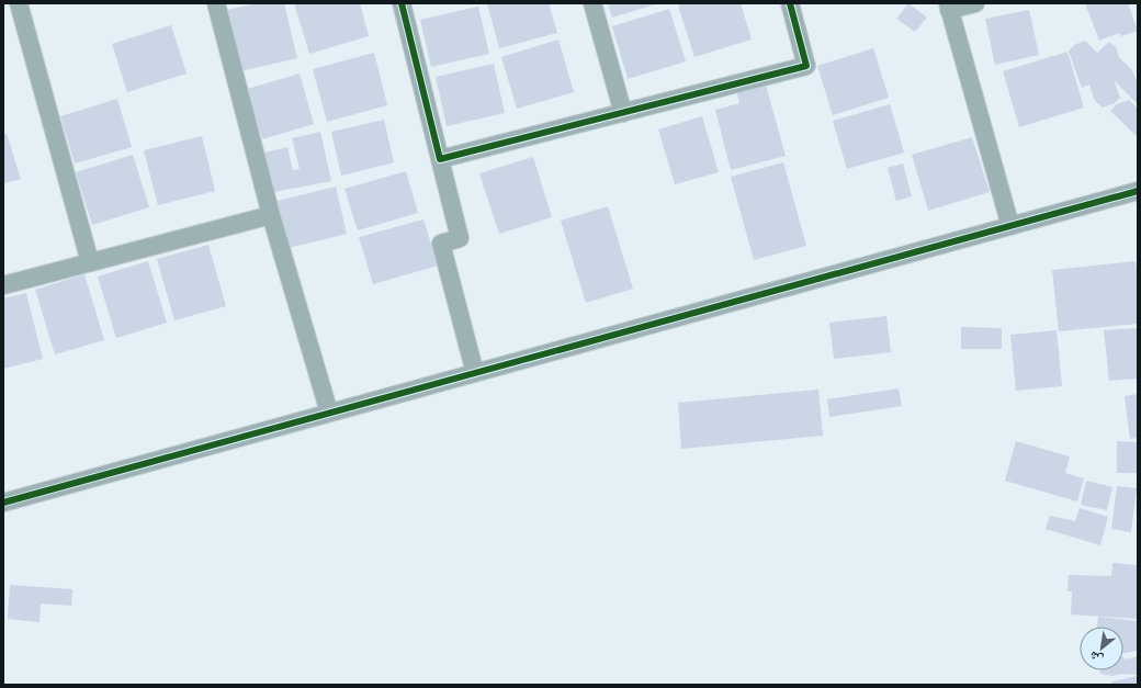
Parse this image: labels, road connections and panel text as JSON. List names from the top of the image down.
{
  "north": "bottom left"
}
